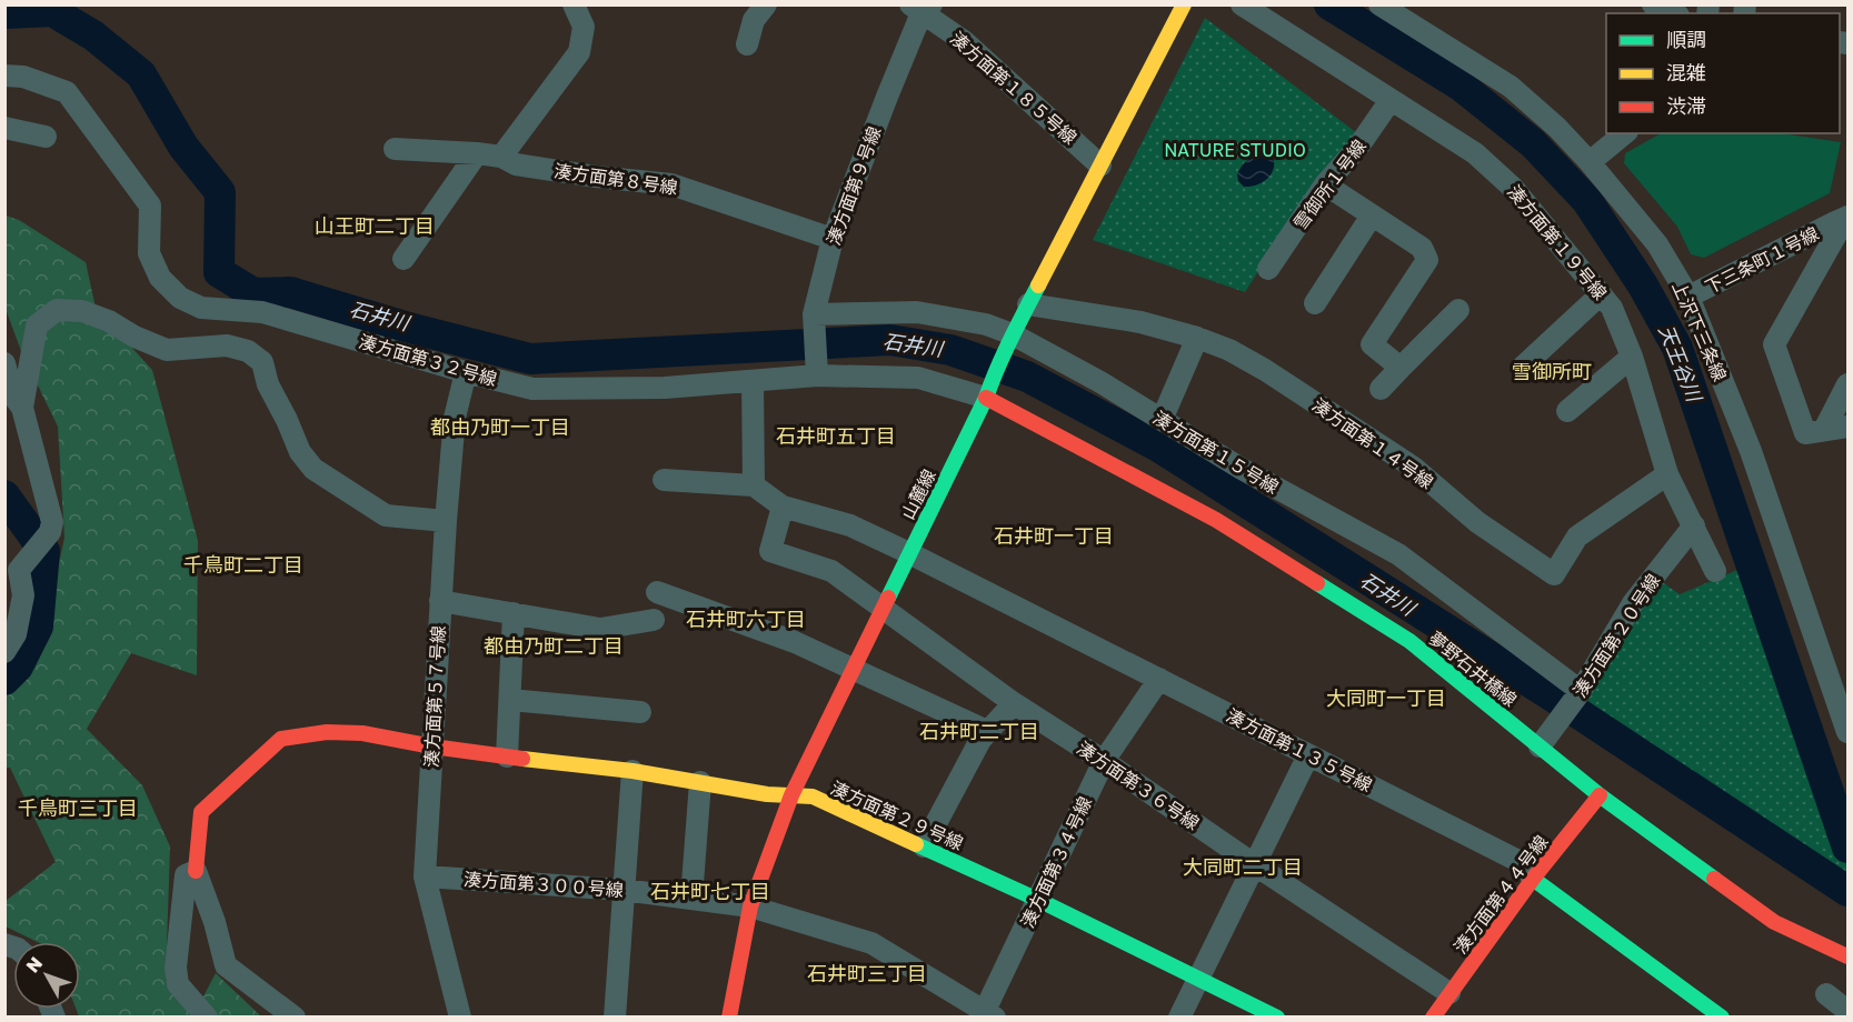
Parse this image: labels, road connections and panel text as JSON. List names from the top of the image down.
{
  "streets": {
    "street": [
      "湊方面第１８５号線",
      "湊方面第８号線",
      "雪御所１号線",
      "湊方面第９号線",
      "湊方面第１９号線",
      "下三条町１号線",
      "上沢下三条線",
      "湊方面第３２号線",
      "湊方面第１４号線",
      "湊方面第１５号線",
      "山麓線",
      "湊方面第２０号線",
      "夢野石井橋線",
      "湊方面第５７号線",
      "湊方面第１３５号線",
      "湊方面第３６号線",
      "湊方面第２９号線",
      "湊方面第３４号線",
      "湊方面第３００号線",
      "湊方面第４４号線"
    ]
  },
  "crossings": [
    ["湊方面第１８５号線", "湊方面第９号線"],
    ["湊方面第１８５号線", "山麓線"],
    ["湊方面第８号線", "湊方面第９号線"],
    ["雪御所１号線", "湊方面第１９号線"],
    ["湊方面第９号線", "湊方面第３２号線"],
    ["湊方面第９号線", "湊方面第１５号線"],
    ["湊方面第１９号線", "湊方面第１４号線"],
    ["湊方面第１９号線", "湊方面第２０号線"],
    ["下三条町１号線", "上沢下三条線"],
    ["湊方面第３２号線", "山麓線"],
    ["湊方面第３２号線", "夢野石井橋線"],
    ["湊方面第３２号線", "湊方面第５７号線"],
    ["湊方面第１４号線", "山麓線"],
    ["湊方面第１５号線", "山麓線"],
    ["湊方面第１５号線", "湊方面第２０号線"],
    ["山麓線", "夢野石井橋線"],
    ["山麓線", "湊方面第１３５号線"],
    ["山麓線", "湊方面第３６号線"],
    ["山麓線", "湊方面第２９号線"],
    ["山麓線", "湊方面第３００号線"],
    ["湊方面第２０号線", "夢野石井橋線"],
    ["夢野石井橋線", "湊方面第４４号線"],
    ["湊方面第５７号線", "湊方面第２９号線"],
    ["湊方面第５７号線", "湊方面第３００号線"],
    ["湊方面第１３５号線", "湊方面第３６号線"],
    ["湊方面第１３５号線", "湊方面第３４号線"],
    ["湊方面第１３５号線", "湊方面第４４号線"],
    ["湊方面第３６号線", "湊方面第３４号線"],
    ["湊方面第３６号線", "湊方面第４４号線"],
    ["湊方面第２９号線", "湊方面第３４号線"],
    ["湊方面第３４号線", "湊方面第３００号線"]
  ],
  "districts": [
    "山王町二丁目",
    "雪御所町",
    "都由乃町一丁目",
    "石井町五丁目",
    "石井町一丁目",
    "千鳥町二丁目",
    "石井町六丁目",
    "都由乃町二丁目",
    "大同町一丁目",
    "石井町二丁目",
    "千鳥町三丁目",
    "大同町二丁目",
    "石井町七丁目",
    "石井町三丁目"
  ],
  "water": ["石井川", "天王谷川"],
  "parks": ["NATURE STUDIO"],
  "legend": ["順調", "混雑", "渋滞"],
  "north": "top left"
}
